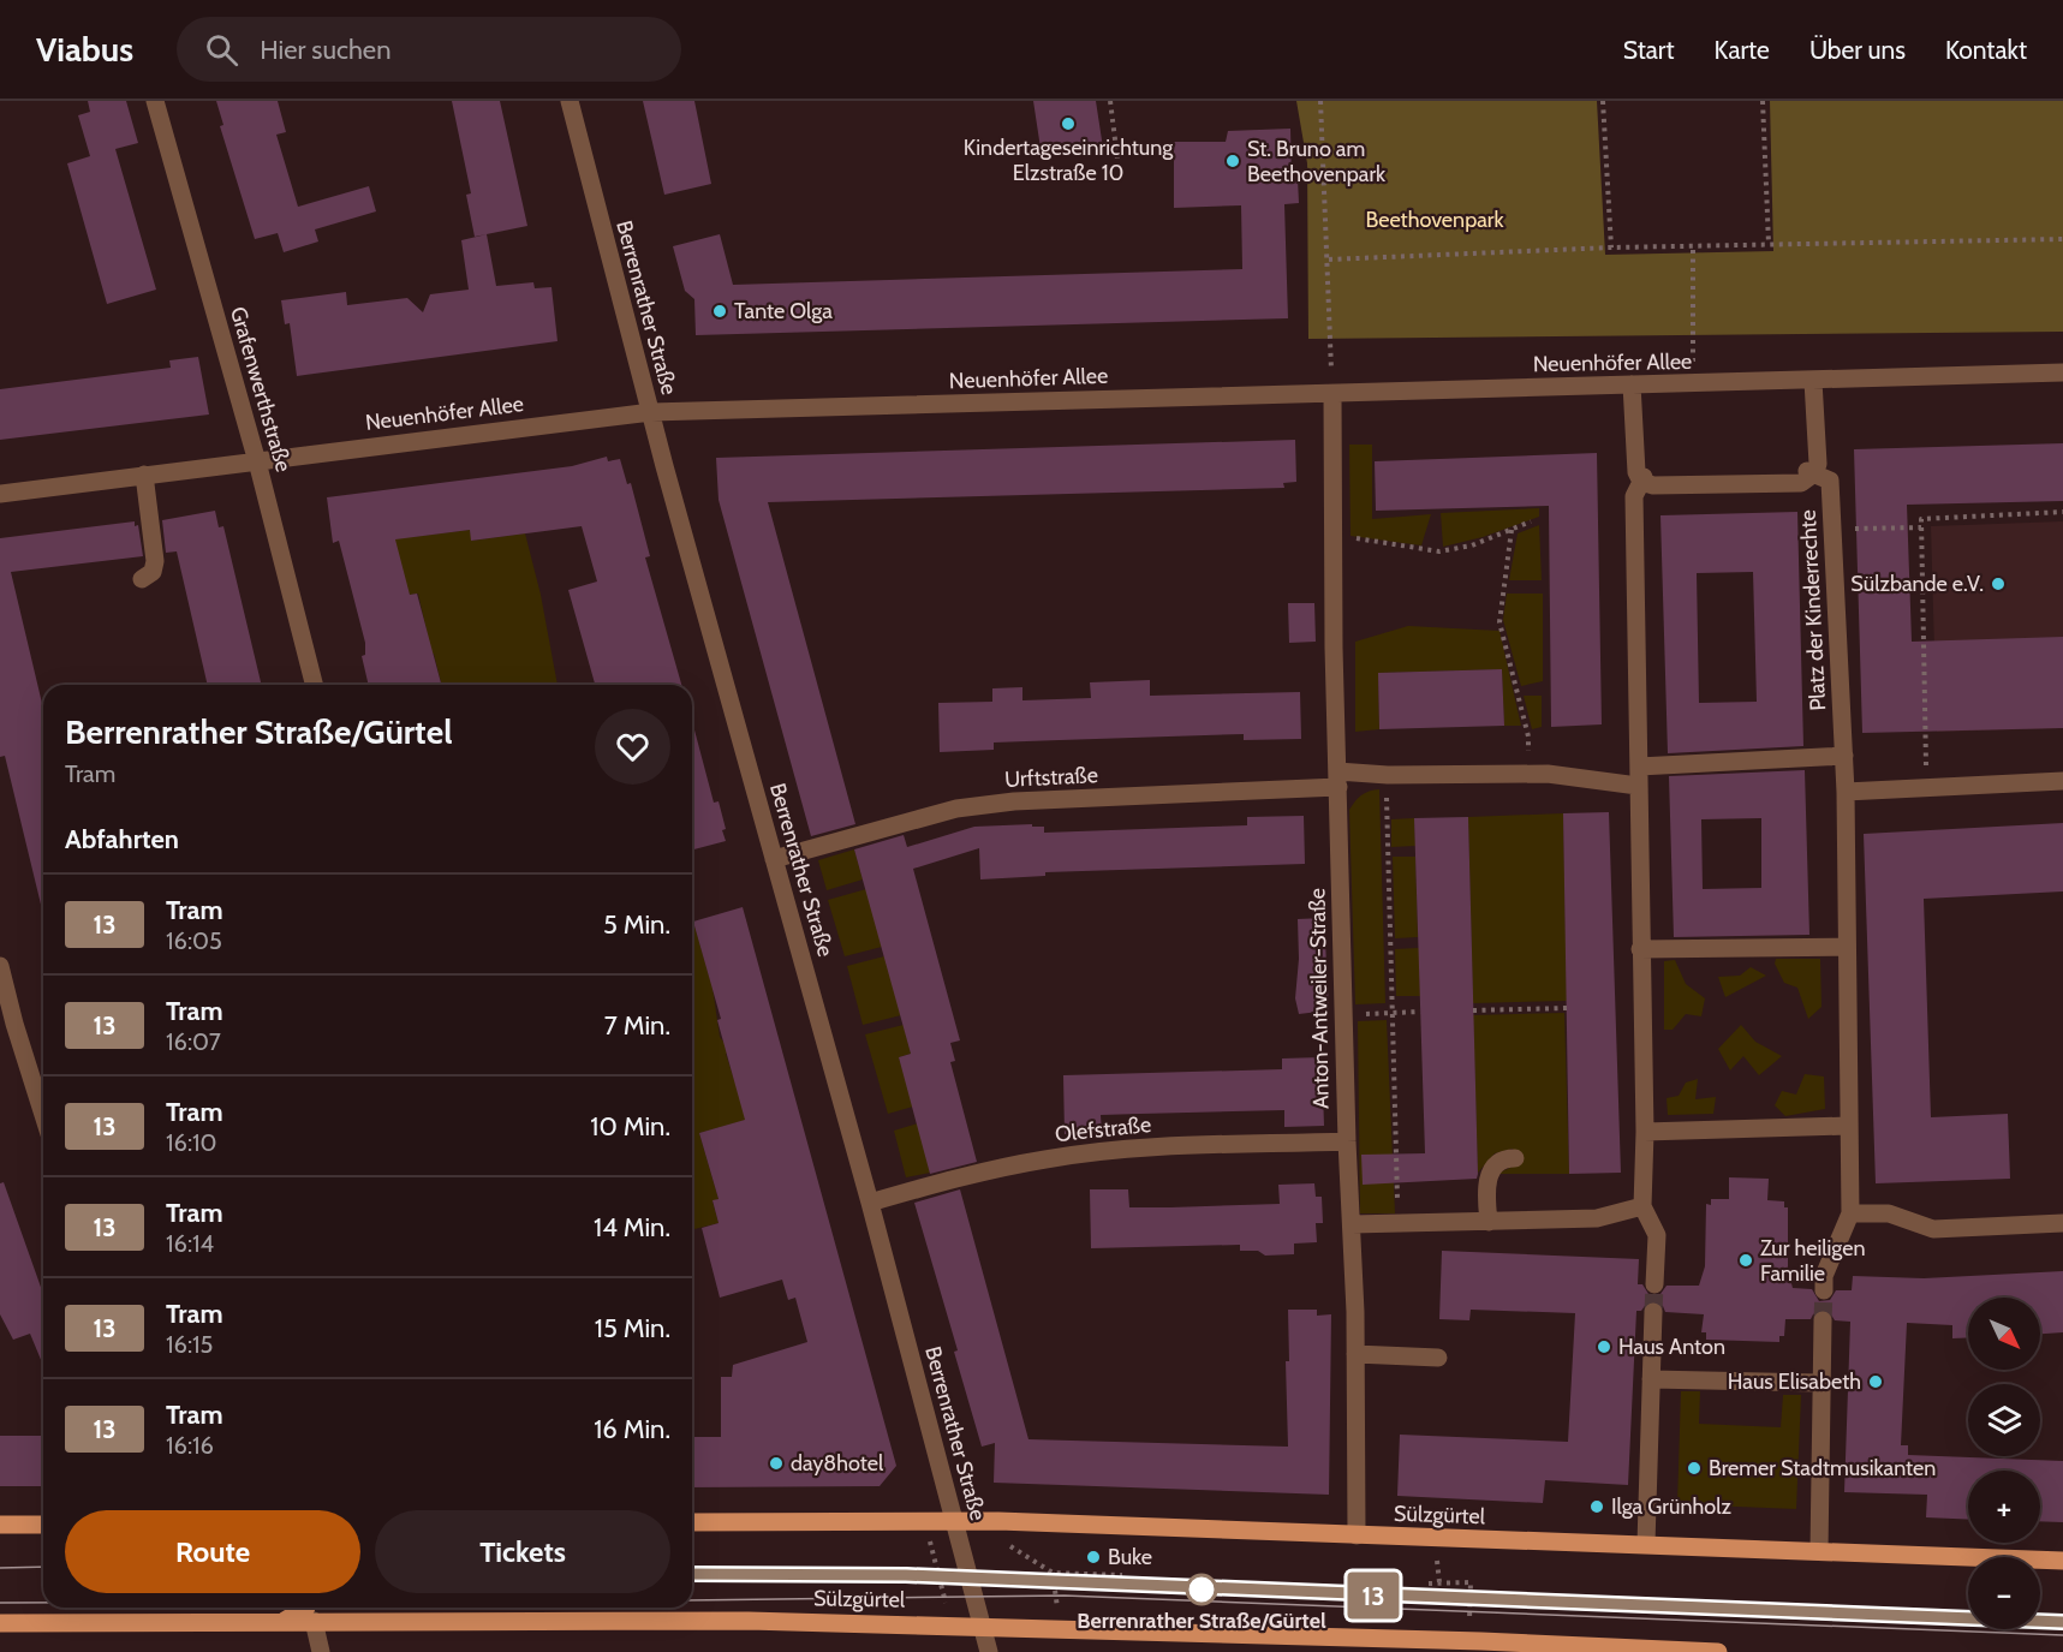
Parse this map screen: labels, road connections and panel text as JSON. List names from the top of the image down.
{
  "streets": {
    "main road": ["Sülzgürtel"],
    "street": [
      "Berrenrather Straße",
      "Neuenhöfer Allee",
      "Grafenwerthstraße",
      "Platz der Kinderrechte",
      "Urftstraße",
      "Anton-Antweiler-Straße",
      "Olefstraße"
    ]
  },
  "crossings": [
    ["Berrenrather Straße", "Neuenhöfer Allee"],
    ["Berrenrather Straße", "Urftstraße"],
    ["Berrenrather Straße", "Olefstraße"],
    ["Berrenrather Straße", "Sülzgürtel"],
    ["Neuenhöfer Allee", "Grafenwerthstraße"],
    ["Neuenhöfer Allee", "Anton-Antweiler-Straße"],
    ["Urftstraße", "Anton-Antweiler-Straße"],
    ["Anton-Antweiler-Straße", "Olefstraße"],
    ["Anton-Antweiler-Straße", "Sülzgürtel"]
  ],
  "parks": ["Beethovenpark"],
  "places": [
    "Kindertageseinrichtung Elzstraße 10",
    "St. Bruno am Beethovenpark",
    "Tante Olga",
    "Sülzbande e.V.",
    "Zur heiligen Familie",
    "Haus Anton",
    "Haus Elisabeth",
    "day8hotel",
    "Bremer Stadtmusikanten",
    "Ilga Grünholz",
    "Buke",
    "Berrenrather Straße/Gürtel"
  ],
  "lines": ["tram line 13"],
  "north": "bottom right",
  "page": {
    "header": "Viabus",
    "search": "Hier suchen",
    "nav": [
      "Start",
      "Karte",
      "Über uns",
      "Kontakt"
    ],
    "on_map": "13",
    "heading": [
      ["Berrenrather Straße/Gürtel", "Tram"],
      "Abfahrten"
    ],
    "list": [
      {
        "mark": "13",
        "name": "Tram",
        "note": "16:05",
        "value": "5 Min."
      },
      {
        "mark": "13",
        "name": "Tram",
        "note": "16:07",
        "value": "7 Min."
      },
      {
        "mark": "13",
        "name": "Tram",
        "note": "16:10",
        "value": "10 Min."
      },
      {
        "mark": "13",
        "name": "Tram",
        "note": "16:14",
        "value": "14 Min."
      },
      {
        "mark": "13",
        "name": "Tram",
        "note": "16:15",
        "value": "15 Min."
      },
      {
        "mark": "13",
        "name": "Tram",
        "note": "16:16",
        "value": "16 Min."
      }
    ],
    "map_buttons": ["+", "−"],
    "buttons": ["Route", "Tickets"]
  }
}
